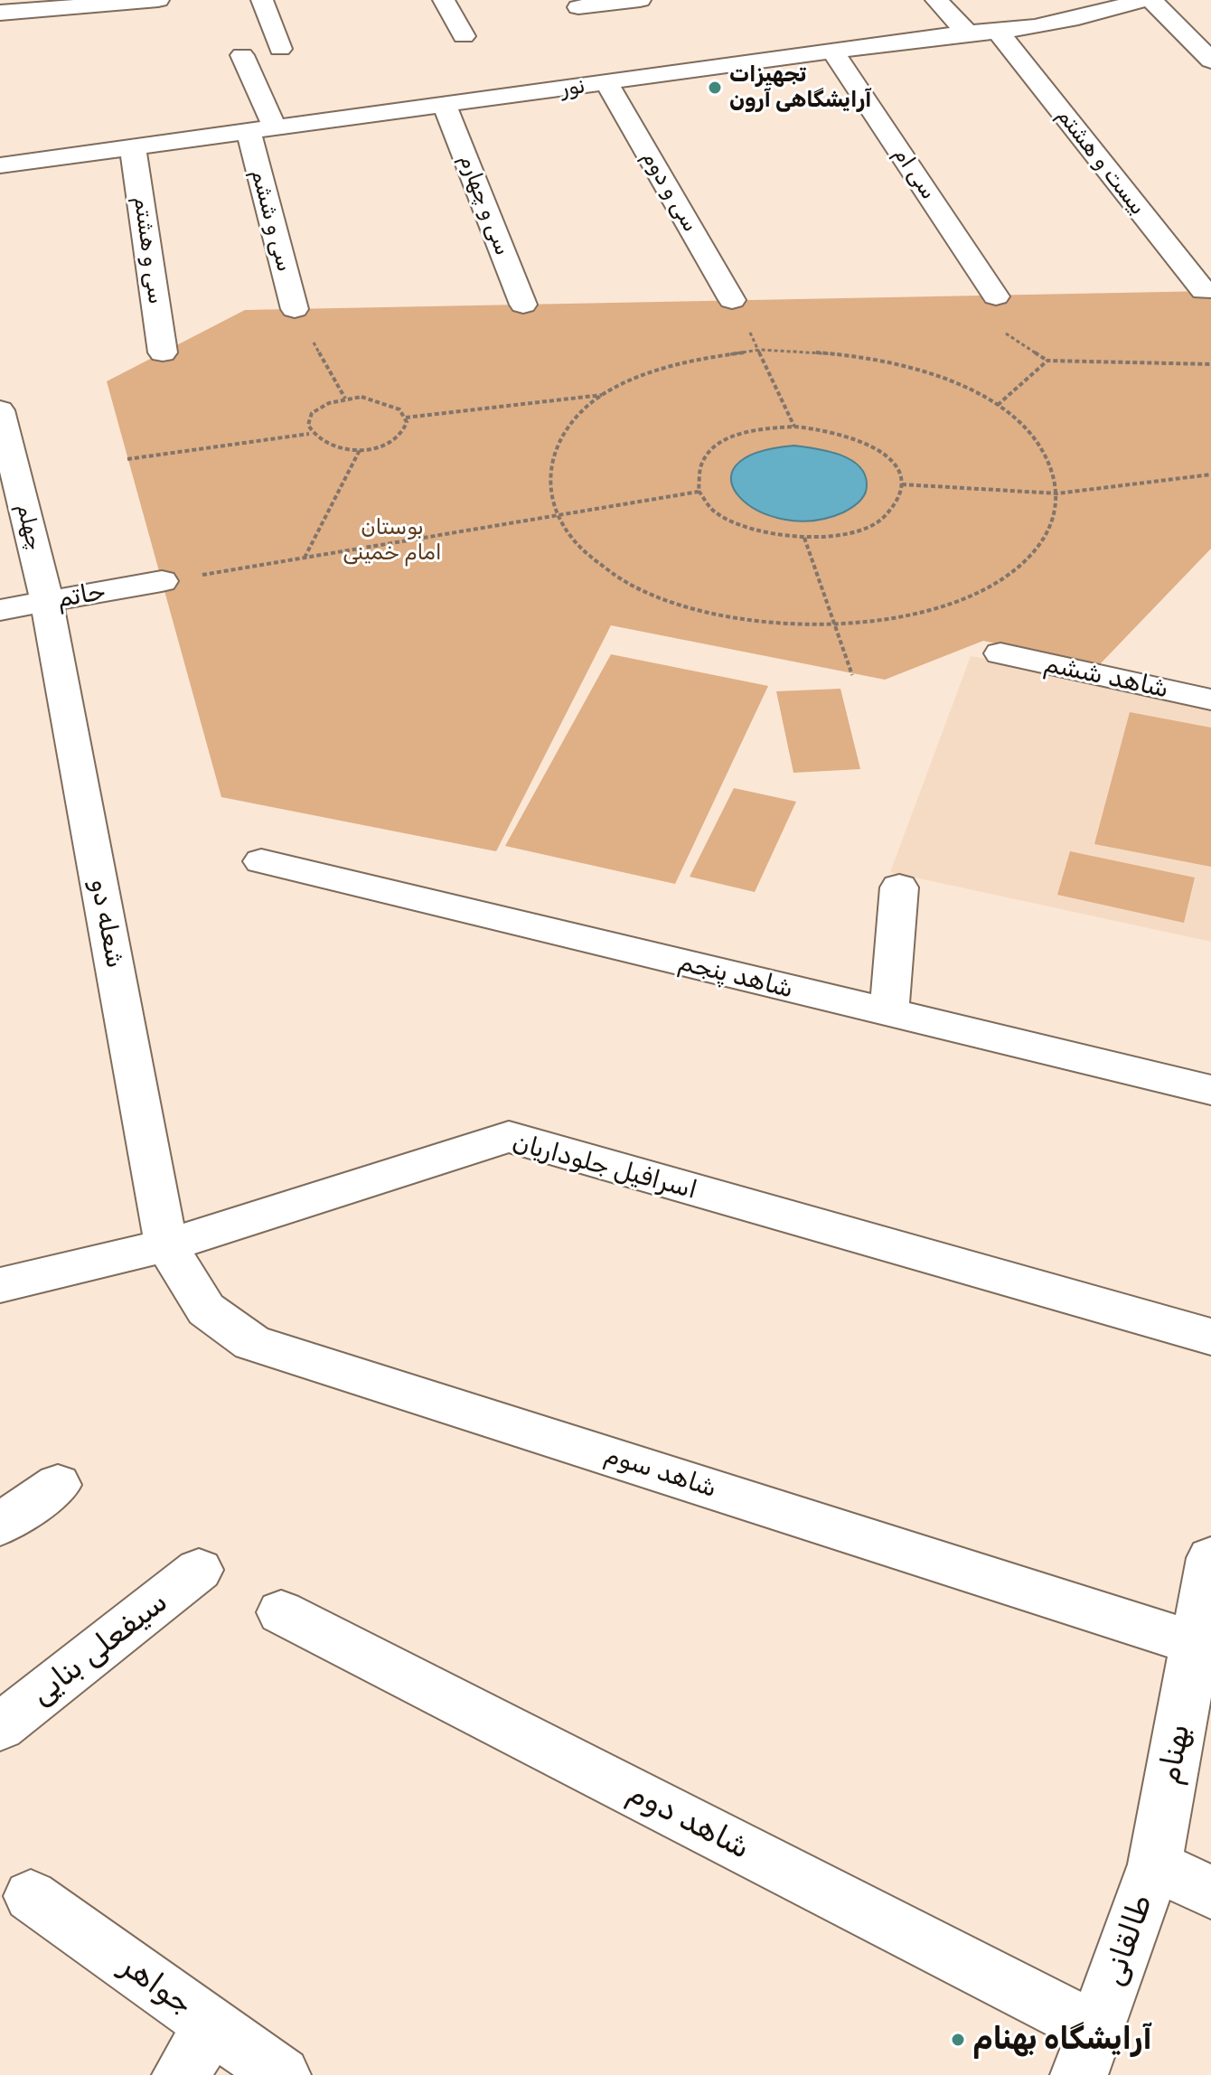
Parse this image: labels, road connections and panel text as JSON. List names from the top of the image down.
{
  "streets": {
    "street": [
      "نور",
      "بیست و هشتم",
      "سی ام",
      "سی و دوم",
      "سی و چهارم",
      "سی و ششم",
      "سی و هشتم",
      "چهلم",
      "حاتم",
      "شاهد ششم",
      "شعله دو",
      "شاهد پنجم",
      "اسرافیل جلوداریان",
      "شاهد سوم",
      "سیفعلی بنایی",
      "بهنام",
      "شاهد دوم",
      "طالقانی",
      "جواهر"
    ]
  },
  "crossings": [
    ["نور", "بیست و هشتم"],
    ["نور", "سی ام"],
    ["نور", "سی و دوم"],
    ["نور", "سی و چهارم"],
    ["نور", "سی و ششم"],
    ["نور", "سی و هشتم"],
    ["چهلم", "حاتم"],
    ["چهلم", "شعله دو"],
    ["حاتم", "شعله دو"],
    ["شعله دو", "اسرافیل جلوداریان"],
    ["شعله دو", "شاهد سوم"],
    ["اسرافیل جلوداریان", "شاهد سوم"],
    ["شاهد سوم", "بهنام"],
    ["بهنام", "طالقانی"],
    ["شاهد دوم", "طالقانی"]
  ],
  "parks": ["بوستان امام خمینی"],
  "places": ["تجهیزات آرایشگاهی آرون", "آرایشگاه بهنام"]
}
